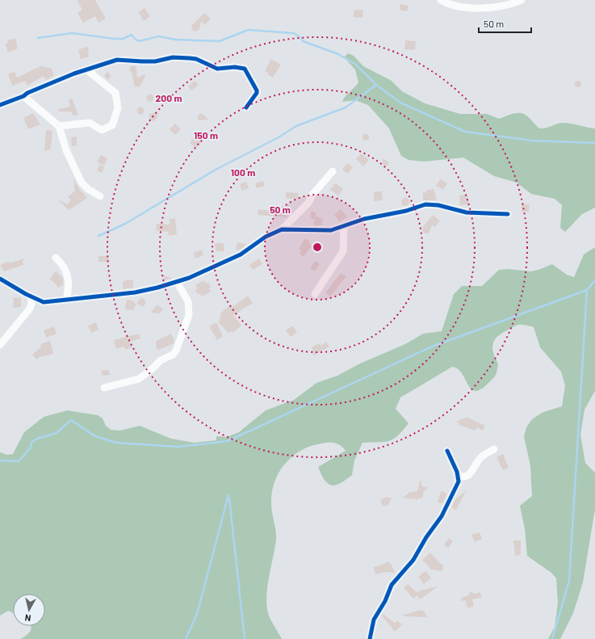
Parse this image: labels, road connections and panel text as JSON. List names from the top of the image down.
{
  "scale_bar": "50 m",
  "north": "bottom",
  "rings": [
    "200 m",
    "150 m",
    "100 m",
    "50 m"
  ]
}
